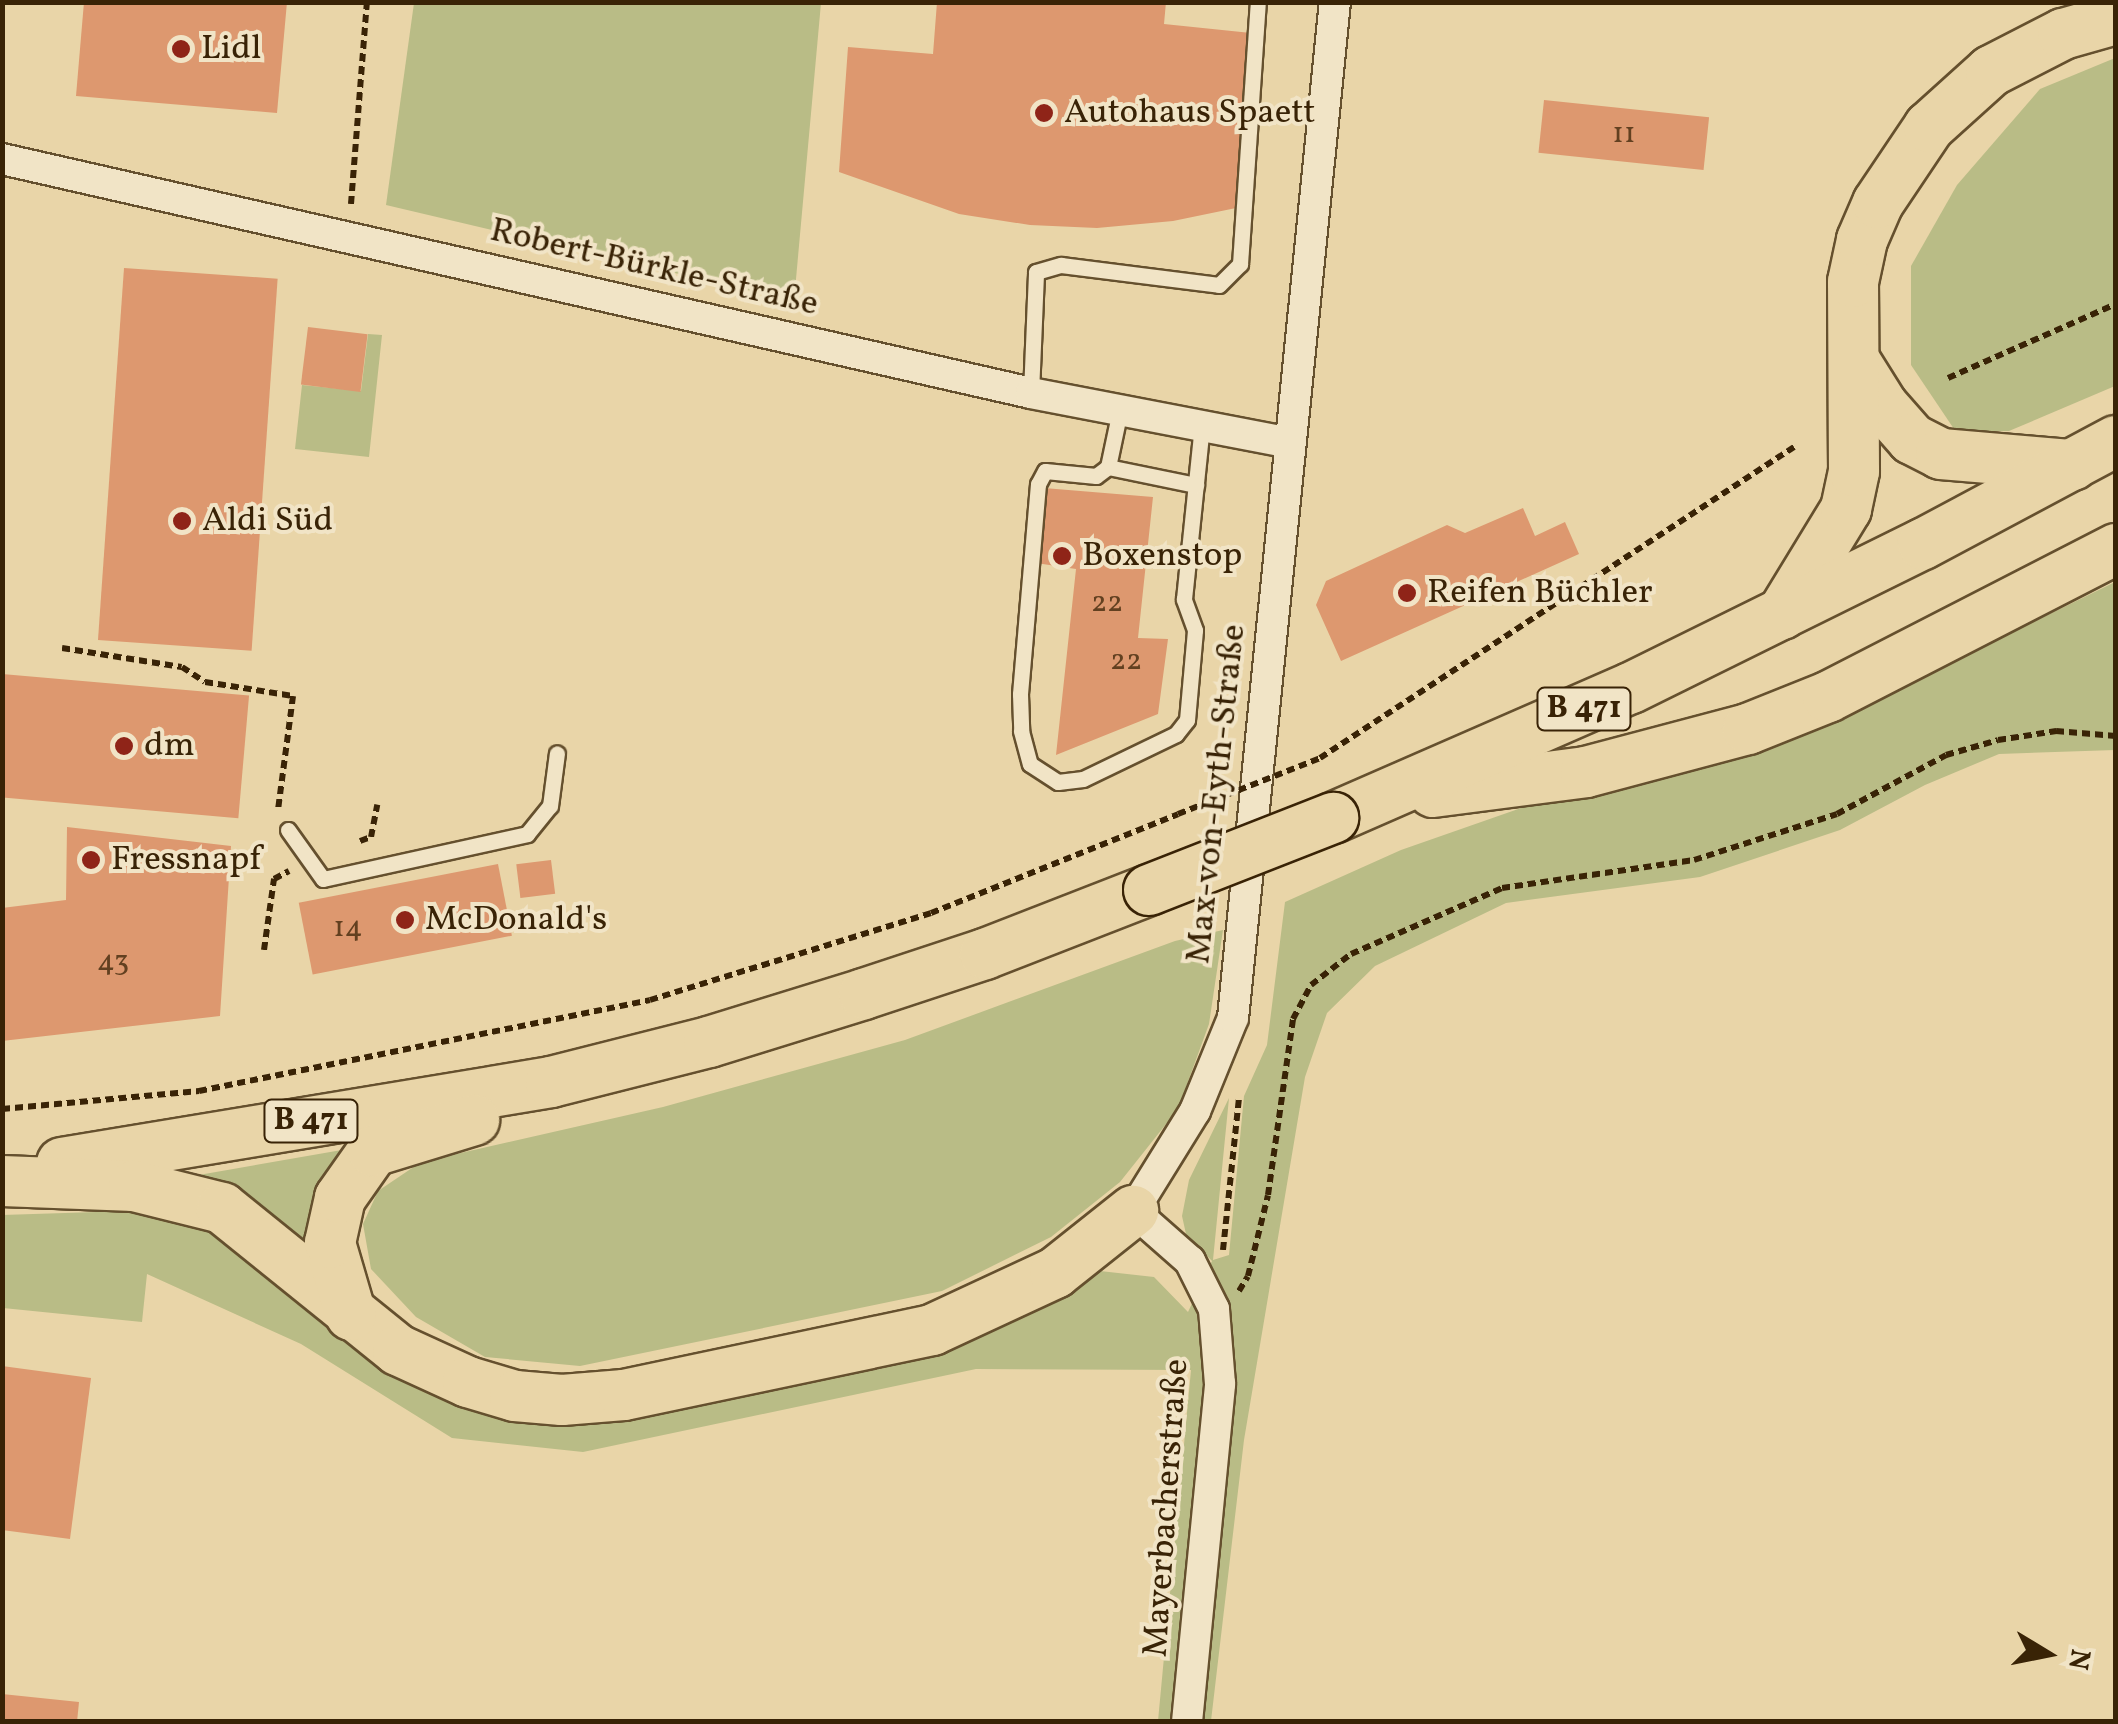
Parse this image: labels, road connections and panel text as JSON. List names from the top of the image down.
{
  "streets": {
    "highway": ["B 471"],
    "street": ["Robert-Bürkle-Straße", "Max-von-Eyth-Straße", "Mayerbacherstraße"]
  },
  "crossings": [
    ["Robert-Bürkle-Straße", "Max-von-Eyth-Straße"],
    ["Max-von-Eyth-Straße", "Mayerbacherstraße"]
  ],
  "places": [
    "Lidl",
    "Autohaus Spaett",
    "Aldi Süd",
    "Boxenstop",
    "Reifen Büchler",
    "dm",
    "Fressnapf",
    "McDonald's"
  ],
  "house_numbers": [
    "11",
    "22",
    "22",
    "14",
    "43"
  ],
  "north": "right"
}
